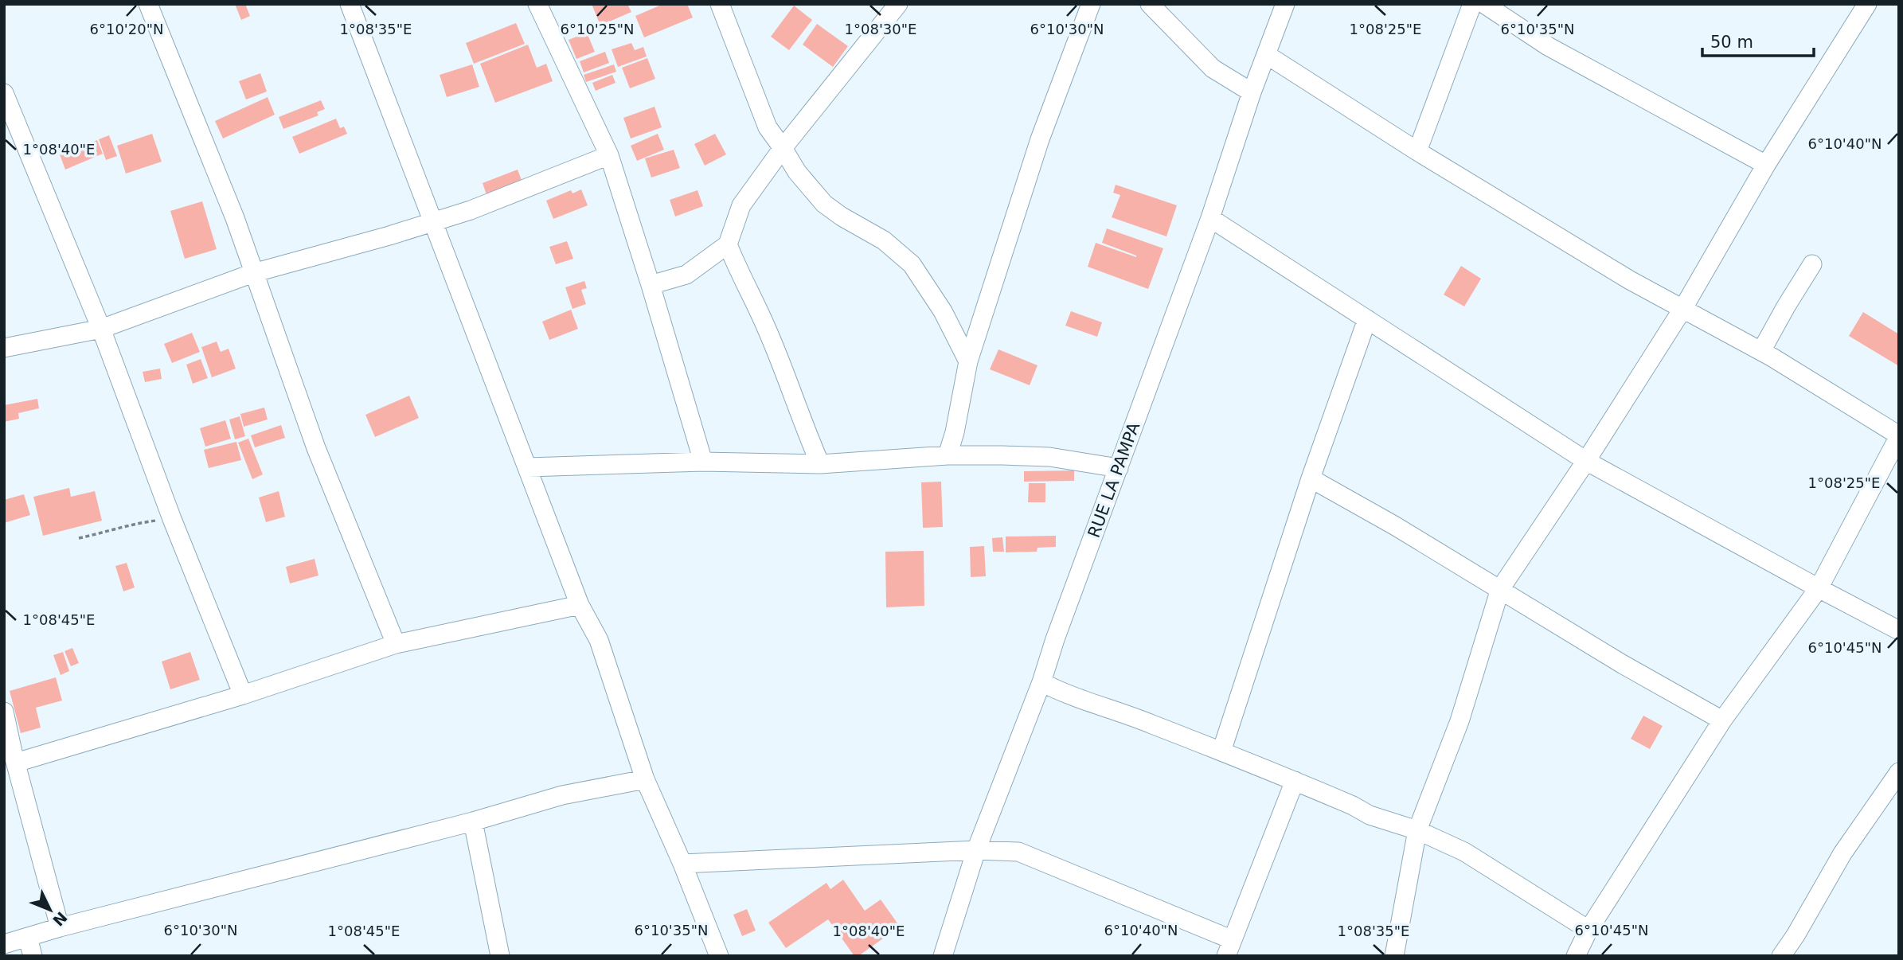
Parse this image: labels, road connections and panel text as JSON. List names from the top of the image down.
{
  "streets": {
    "street": ["RUE LA PAMPA"]
  },
  "scale_bar": "50 m",
  "north": "bottom right",
  "coordinates": [
    "1°08'35\"E",
    "1°08'30\"E",
    "1°08'25\"E",
    "6°10'20\"N",
    "6°10'25\"N",
    "6°10'30\"N",
    "6°10'35\"N",
    "6°10'40\"N",
    "1°08'40\"E",
    "1°08'45\"E",
    "6°10'45\"N"
  ]
}
